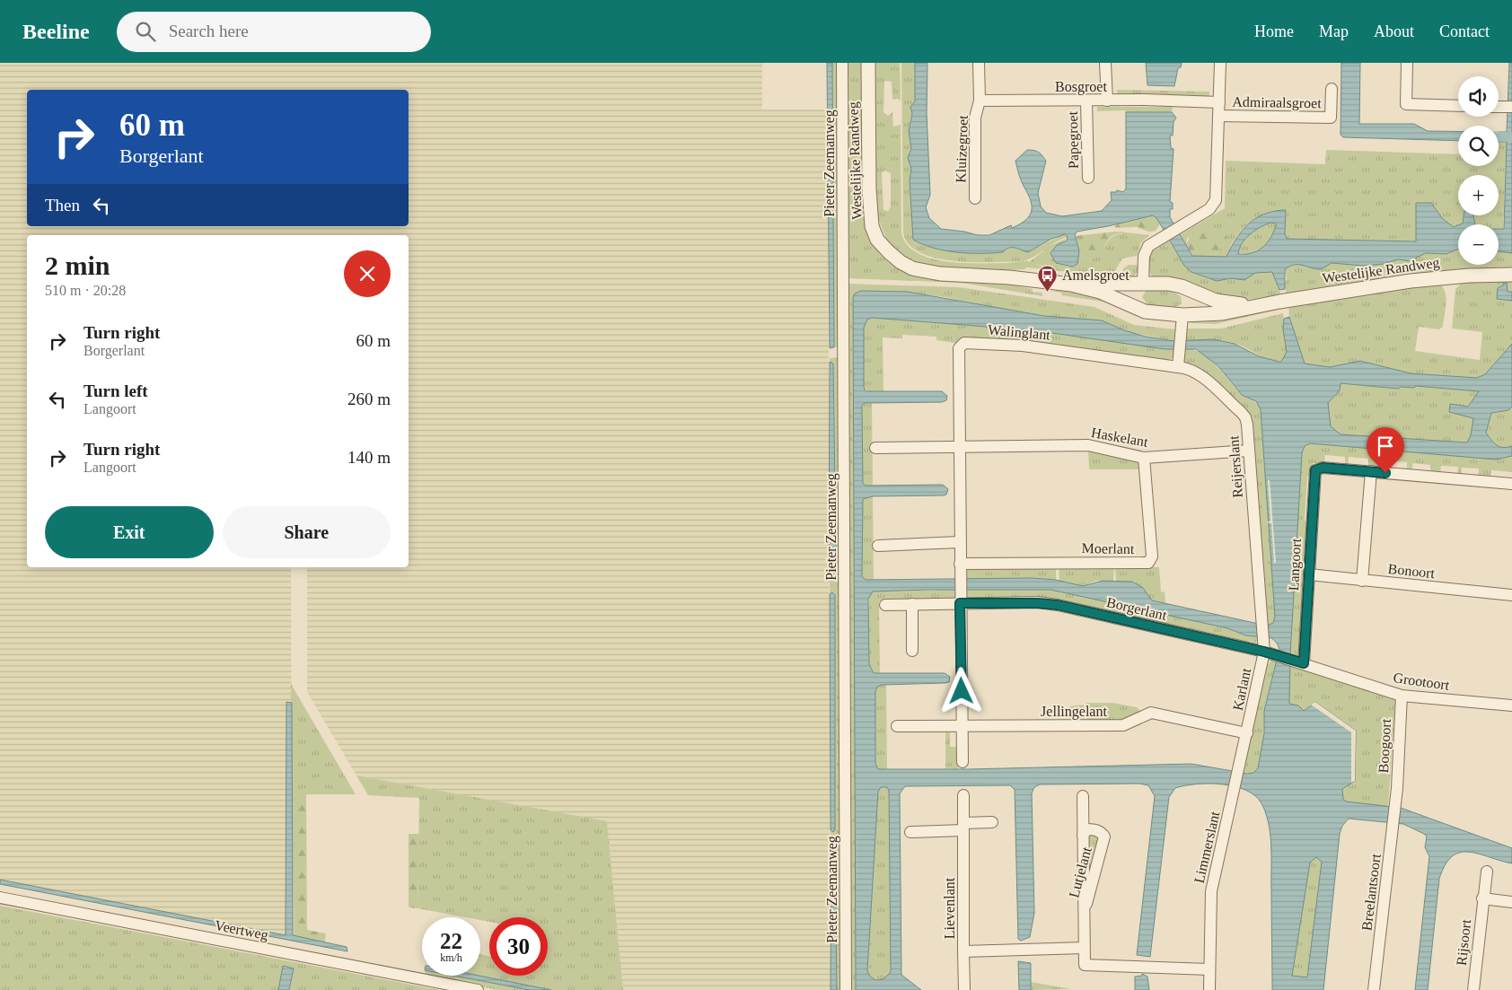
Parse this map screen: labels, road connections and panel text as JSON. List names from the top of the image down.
{
  "streets": {
    "street": [
      "Bosgroet",
      "Admiraalsgroet",
      "Papegroet",
      "Kluizegroet",
      "Westelijke Randweg",
      "Pieter Zeemanweg",
      "Walinglant",
      "Haskelant",
      "Reijerslant",
      "Moerlant",
      "Langoort",
      "Bonoort",
      "Borgerlant",
      "Grootoort",
      "Karlant",
      "Jellingelant",
      "Boogoort",
      "Limmerslant",
      "Lutjelant",
      "Breelantsoort",
      "Lievenlant",
      "Veertweg",
      "Rijsoort"
    ]
  },
  "crossings": [
    ["Bosgroet", "Papegroet"],
    ["Bosgroet", "Kluizegroet"],
    ["Walinglant", "Haskelant"],
    ["Walinglant", "Reijerslant"],
    ["Walinglant", "Moerlant"],
    ["Walinglant", "Borgerlant"],
    ["Walinglant", "Jellingelant"],
    ["Haskelant", "Reijerslant"],
    ["Haskelant", "Moerlant"],
    ["Reijerslant", "Borgerlant"],
    ["Reijerslant", "Karlant"],
    ["Langoort", "Bonoort"],
    ["Langoort", "Borgerlant"],
    ["Langoort", "Grootoort"],
    ["Borgerlant", "Grootoort"],
    ["Borgerlant", "Karlant"],
    ["Grootoort", "Boogoort"],
    ["Karlant", "Jellingelant"],
    ["Karlant", "Limmerslant"],
    ["Jellingelant", "Limmerslant"],
    ["Boogoort", "Breelantsoort"],
    ["Limmerslant", "Lutjelant"],
    ["Lutjelant", "Lievenlant"]
  ],
  "places": {
    "bus stop": ["Amelsgroet"]
  },
  "page": {
    "header": "Beeline",
    "search": "Search here",
    "nav": [
      "Home",
      "Map",
      "About",
      "Contact"
    ],
    "map_buttons": ["+", "−"],
    "turn": ["60 m", "Borgerlant"],
    "then": "Then",
    "heading": ["2 min", "510 m · 20:28"],
    "list": [
      {
        "name": "Turn right",
        "note": "Borgerlant",
        "value": "60 m"
      },
      {
        "name": "Turn left",
        "note": "Langoort",
        "value": "260 m"
      },
      {
        "name": "Turn right",
        "note": "Langoort",
        "value": "140 m"
      }
    ],
    "buttons": ["Exit", "Share"],
    "speed": "22 km/h",
    "limit": "30"
  }
}
